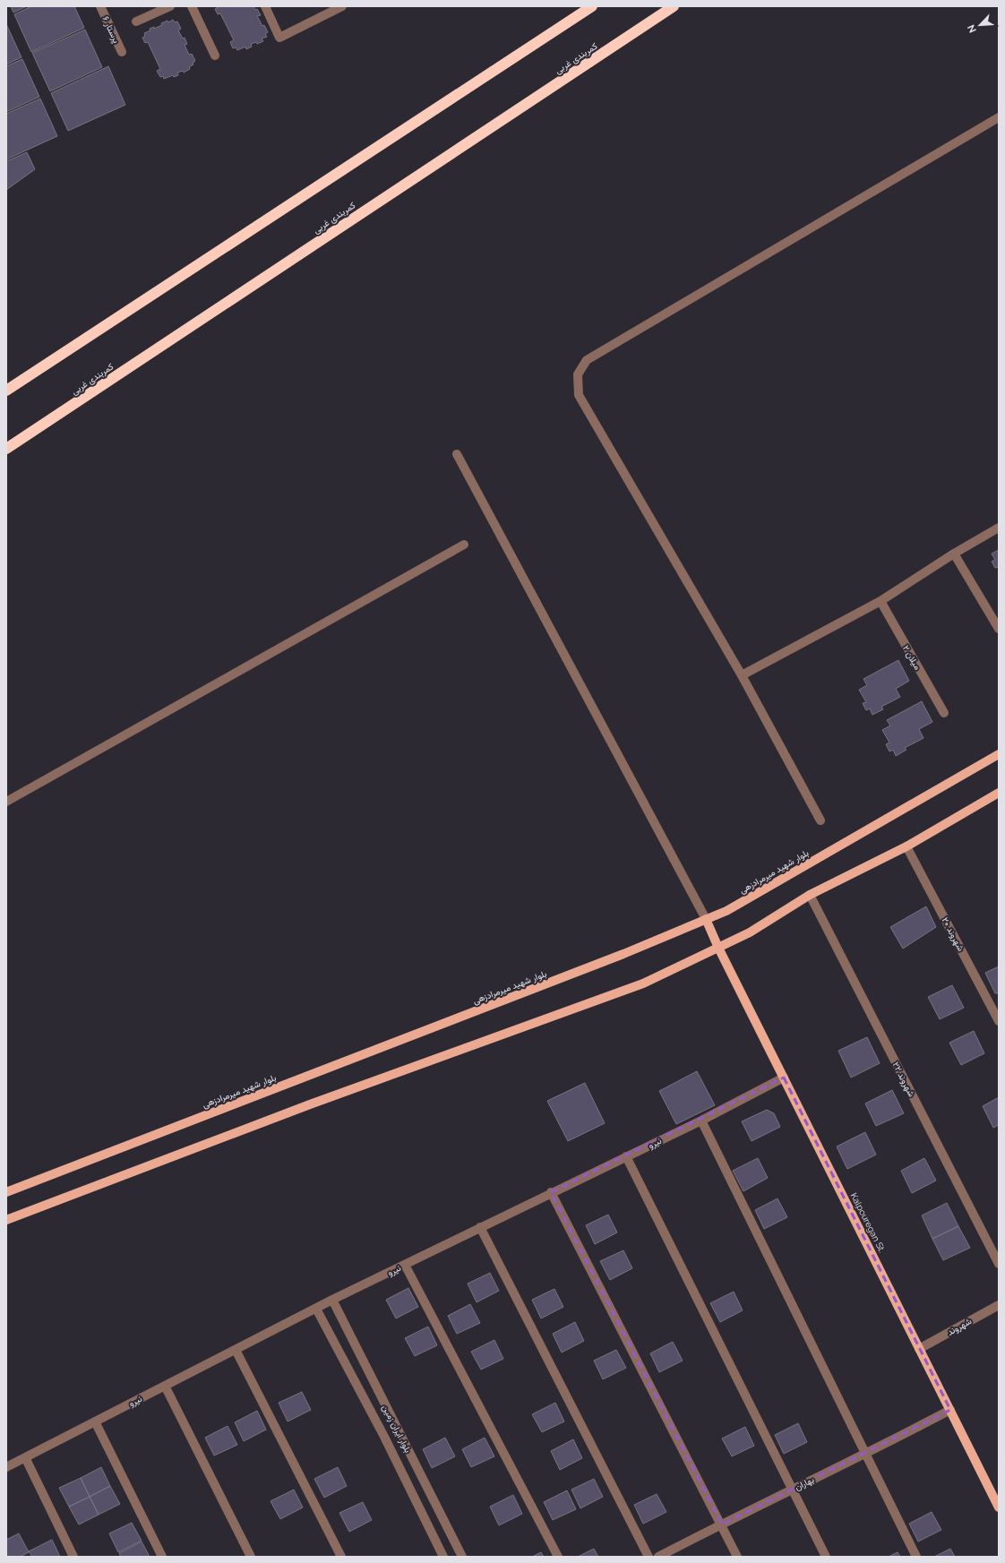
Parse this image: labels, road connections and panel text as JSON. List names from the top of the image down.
{
  "streets": {
    "highway": ["کمربندی غربی"],
    "main road": ["بلوار شهید میرمرادزهی", "Kalpouregan St."],
    "street": [
      "پرستار ۶",
      "میلان ۲",
      "شهروند ۲۰",
      "شهروند ۲۲",
      "نیرو",
      "شهروند",
      "بلوار ایران زمین",
      "بهاران"
    ]
  },
  "crossings": [
    ["بلوار شهید میرمرادزهی", "Kalpouregan St."],
    ["نیرو", "Kalpouregan St."],
    ["نیرو", "بلوار ایران زمین"],
    ["Kalpouregan St.", "شهروند"],
    ["Kalpouregan St.", "بهاران"]
  ],
  "north": "bottom left"
}
